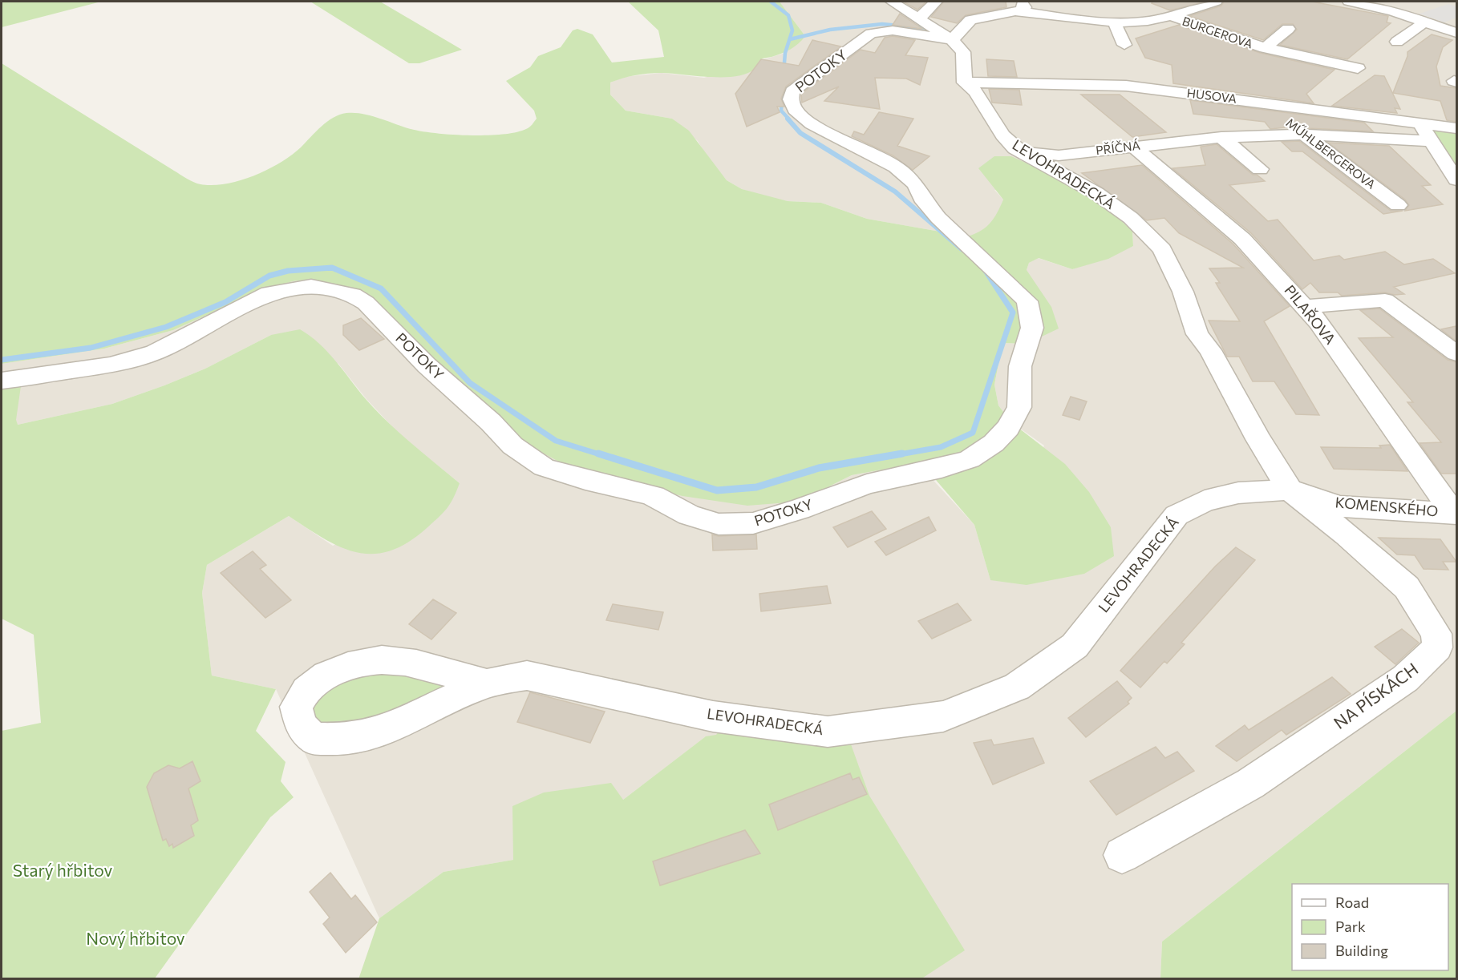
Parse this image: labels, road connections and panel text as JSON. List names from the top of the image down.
{
  "streets": {
    "street": [
      "BURGEROVA",
      "POTOKY",
      "HUSOVA",
      "PŘÍČNÁ",
      "MŰHLBERGEROVA",
      "LEVOHRADECKÁ",
      "PILAŘOVA",
      "KOMENSKÉHO",
      "NA PÍSKÁCH"
    ]
  },
  "crossings": [
    ["HUSOVA", "MŰHLBERGEROVA"],
    ["HUSOVA", "LEVOHRADECKÁ"],
    ["PŘÍČNÁ", "MŰHLBERGEROVA"],
    ["PŘÍČNÁ", "LEVOHRADECKÁ"],
    ["PŘÍČNÁ", "PILAŘOVA"],
    ["LEVOHRADECKÁ", "KOMENSKÉHO"],
    ["LEVOHRADECKÁ", "NA PÍSKÁCH"],
    ["PILAŘOVA", "KOMENSKÉHO"],
    ["KOMENSKÉHO", "NA PÍSKÁCH"]
  ],
  "parks": ["Starý hřbitov", "Nový hřbitov"],
  "legend": ["Road", "Park", "Building"]
}
